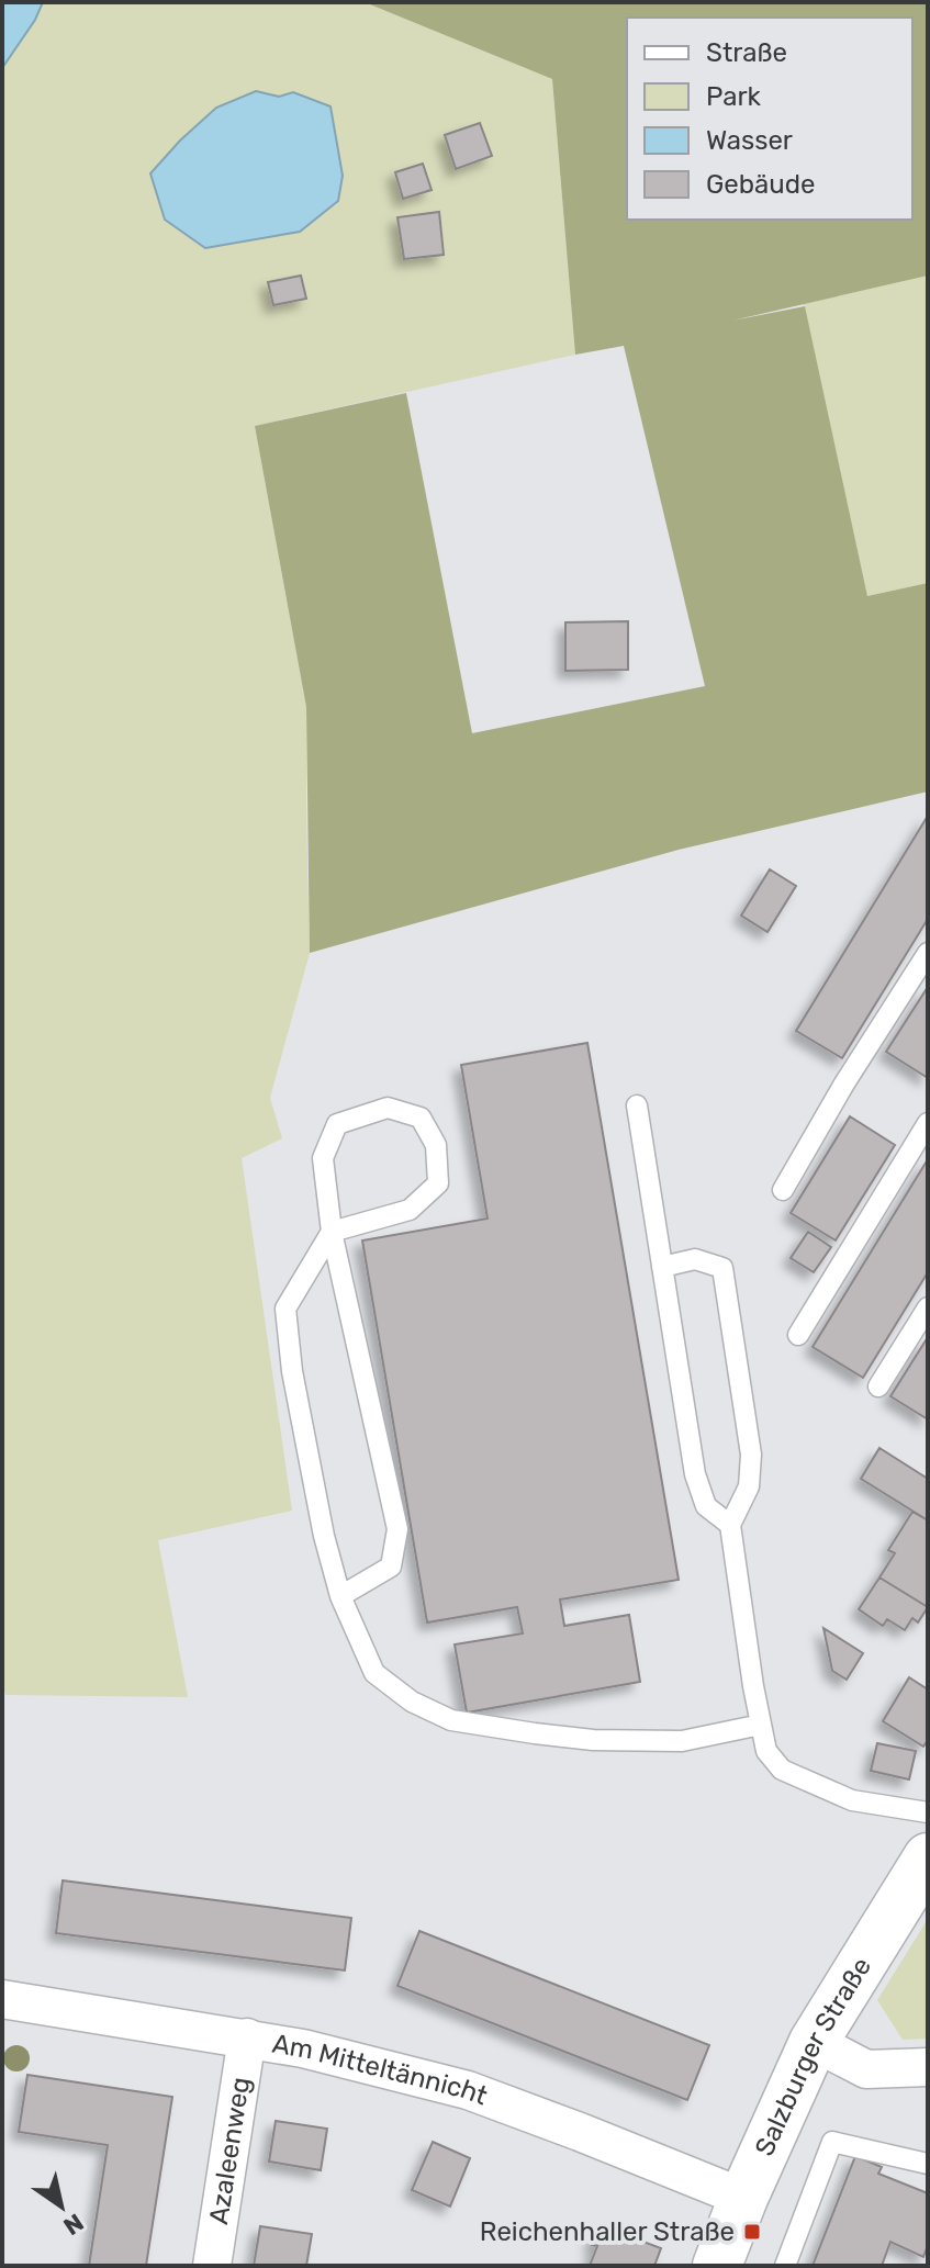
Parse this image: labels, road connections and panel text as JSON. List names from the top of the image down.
{
  "streets": {
    "street": ["Salzburger Straße", "Am Mitteltännicht", "Azaleenweg"]
  },
  "crossings": [
    ["Salzburger Straße", "Am Mitteltännicht"],
    ["Am Mitteltännicht", "Azaleenweg"]
  ],
  "places": {
    "transit": ["Reichenhaller Straße"]
  },
  "legend": [
    "Straße",
    "Park",
    "Wasser",
    "Gebäude"
  ],
  "north": "bottom right"
}
